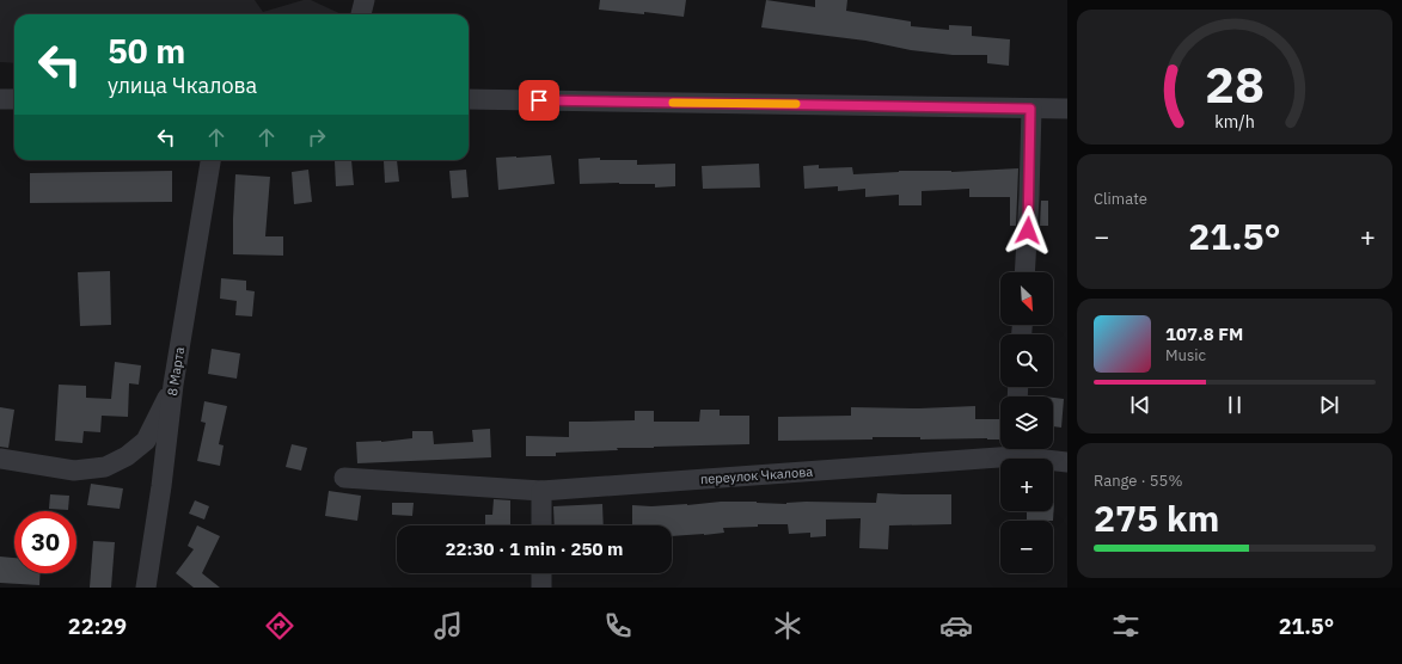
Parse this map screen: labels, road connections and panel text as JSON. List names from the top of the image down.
{
  "streets": {
    "street": ["8 Марта", "переулок Чкалова"]
  },
  "north": "bottom right",
  "page": {
    "turn": ["50 m", "улица Чкалова"],
    "tile": [
      "Climate",
      ["Range · 55%", "275 km"]
    ],
    "heat": ["−", "21.5°", "+"],
    "map_buttons": ["+", "−"],
    "song": ["107.8 FM", "Music"],
    "limit": "30",
    "trip": "22:30 · 1 min · 250 m",
    "tabs": ["22:29", "21.5°"],
    "gauge": ["28", "km/h"]
  }
}
